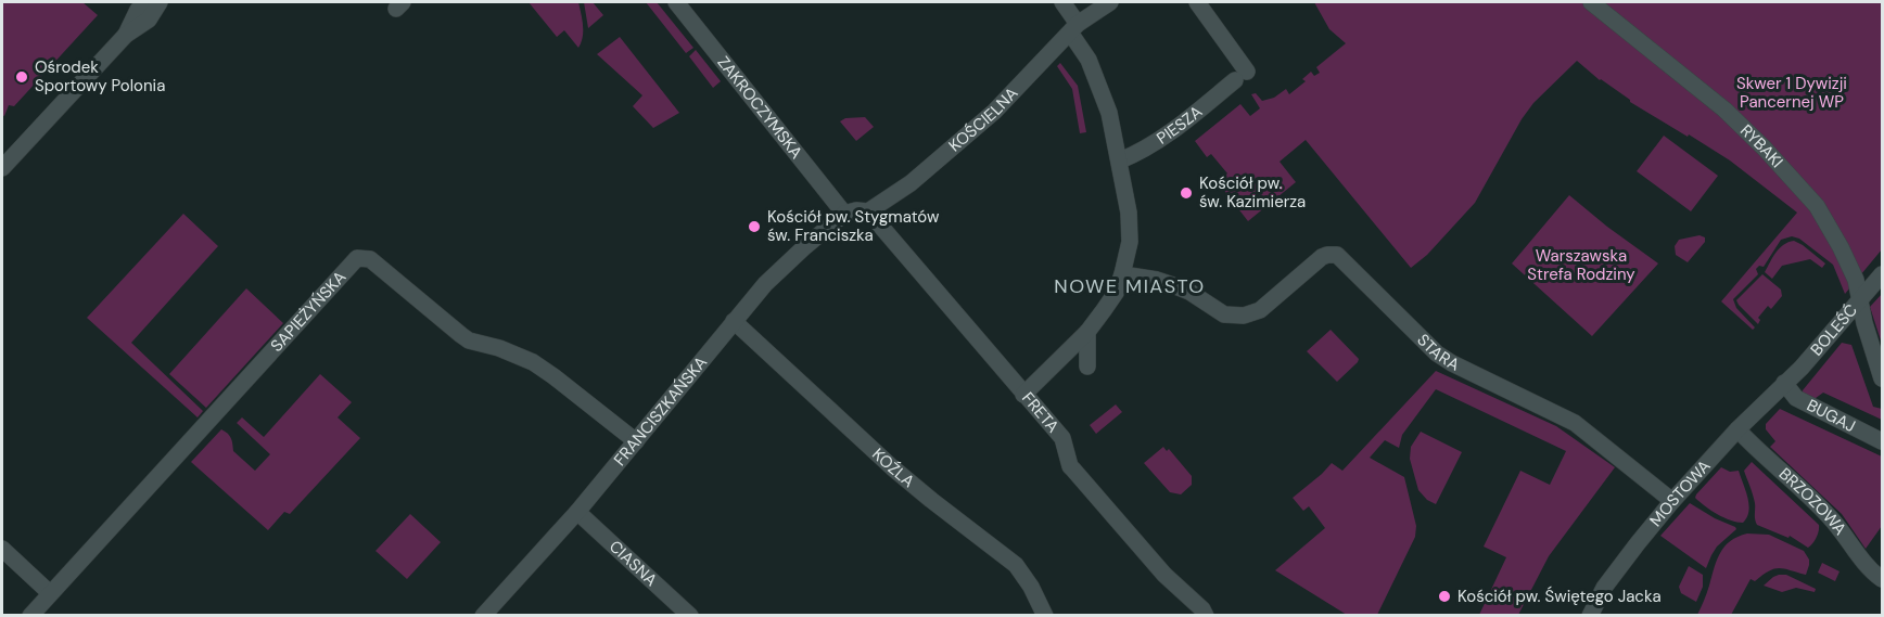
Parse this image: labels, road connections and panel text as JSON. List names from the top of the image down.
{
  "streets": {
    "street": [
      "ZAKROCZYMSKA",
      "KOŚCIELNA",
      "PIESZA",
      "RYBAKI",
      "SAPIEŻYŃSKA",
      "BOLEŚĆ",
      "STARA",
      "FRANCISZKAŃSKA",
      "FRETA",
      "BUGAJ",
      "KOŹLA",
      "MOSTOWA",
      "BRZOZOWA",
      "CIASNA"
    ]
  },
  "crossings": [
    ["ZAKROCZYMSKA", "KOŚCIELNA"],
    ["ZAKROCZYMSKA", "FRANCISZKAŃSKA"],
    ["KOŚCIELNA", "FRANCISZKAŃSKA"],
    ["KOŚCIELNA", "FRETA"],
    ["RYBAKI", "BOLEŚĆ"],
    ["SAPIEŻYŃSKA", "FRANCISZKAŃSKA"],
    ["BOLEŚĆ", "BUGAJ"],
    ["BOLEŚĆ", "MOSTOWA"],
    ["STARA", "MOSTOWA"],
    ["FRANCISZKAŃSKA", "KOŹLA"],
    ["FRANCISZKAŃSKA", "CIASNA"],
    ["BUGAJ", "MOSTOWA"],
    ["MOSTOWA", "BRZOZOWA"]
  ],
  "districts": ["NOWE MIASTO"],
  "parks": ["Skwer 1 Dywizji Pancernej WP", "Warszawska Strefa Rodziny"],
  "places": [
    "Ośrodek Sportowy Polonia",
    "Kościół pw. św. Kazimierza",
    "Kościół pw. Stygmatów św. Franciszka",
    "Kościół pw. Świętego Jacka"
  ]
}
